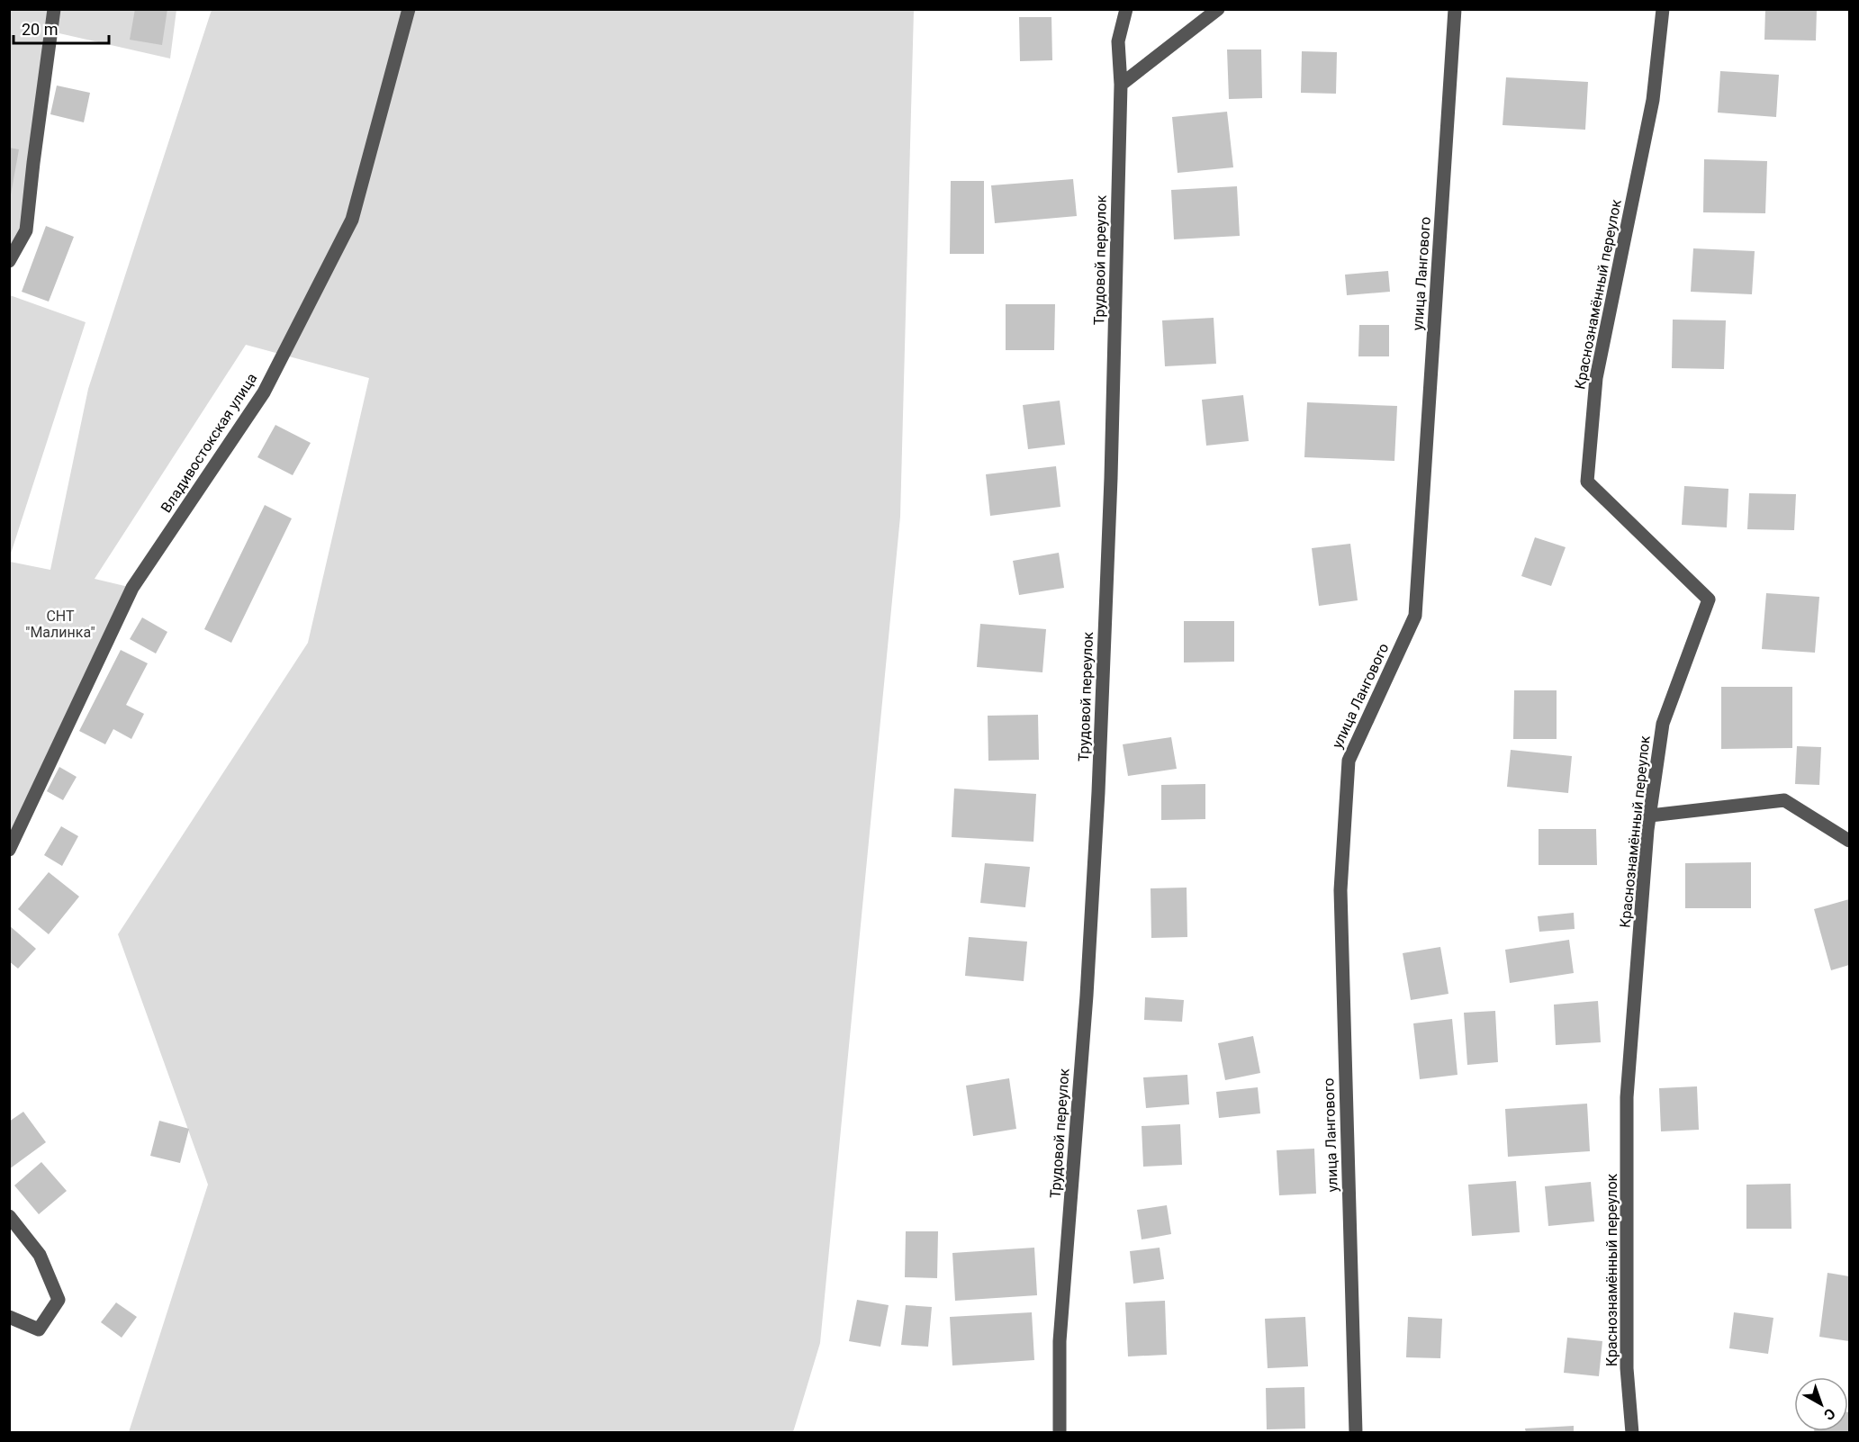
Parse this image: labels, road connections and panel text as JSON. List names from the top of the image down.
{
  "streets": {
    "street": [
      "Трудовой переулок",
      "улица Лангового",
      "Краснознамённый переулок",
      "Владивостокская улица"
    ]
  },
  "parks": ["СНТ \"Малинка\""],
  "scale_bar": "20 m",
  "north": "bottom right"
}
